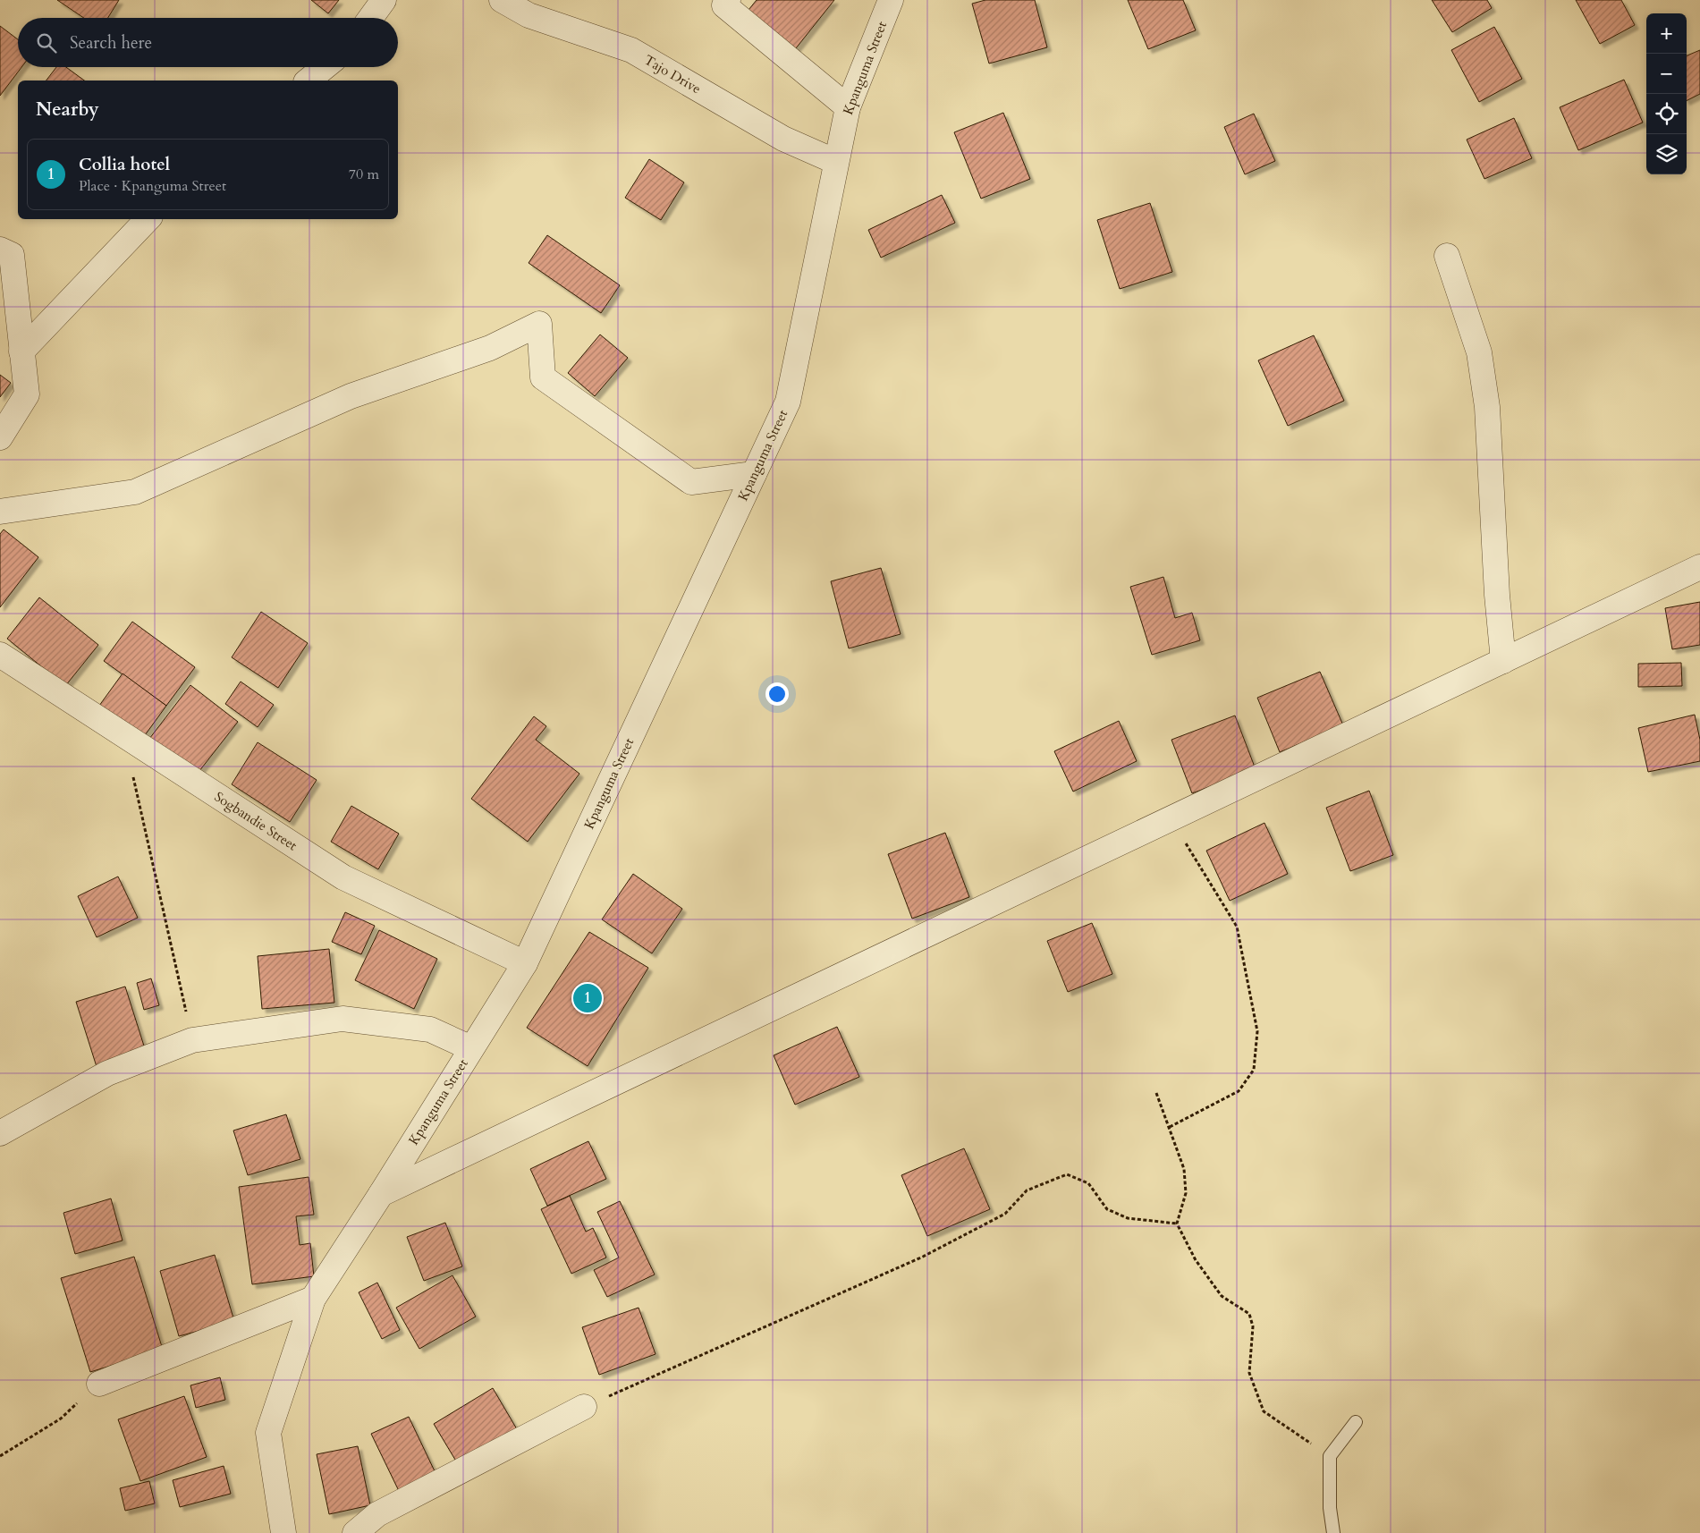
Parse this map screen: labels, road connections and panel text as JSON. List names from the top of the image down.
{
  "streets": {
    "street": ["Kpanguma Street", "Tajo Drive", "Sogbandie Street"]
  },
  "crossings": [
    ["Kpanguma Street", "Tajo Drive"],
    ["Kpanguma Street", "Sogbandie Street"]
  ],
  "page": {
    "map_buttons": ["+", "−"],
    "search": "Search here",
    "heading": "Nearby",
    "list": [
      {
        "mark": "1",
        "name": "Collia hotel",
        "note": "Place · Kpanguma Street",
        "value": "70 m"
      }
    ],
    "pins": "1"
  }
}
